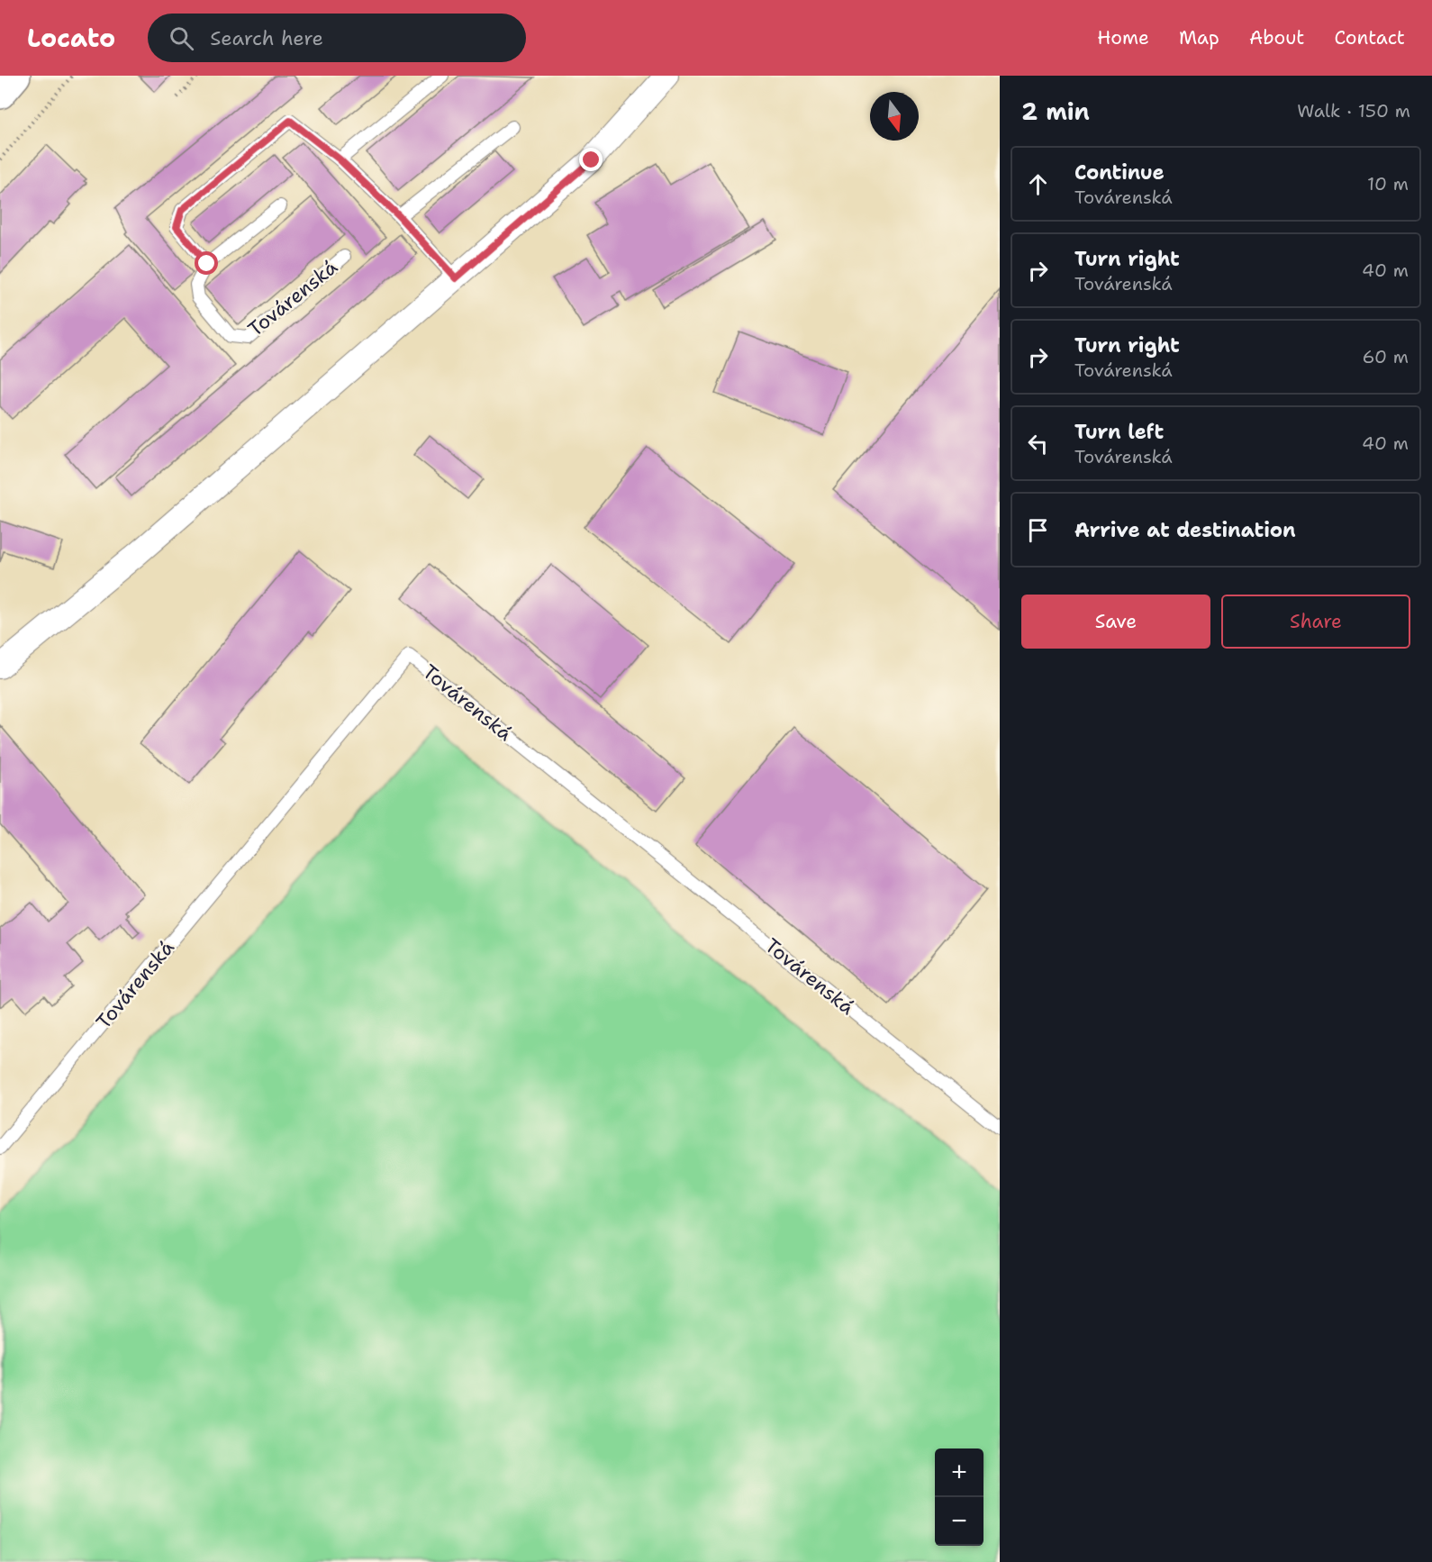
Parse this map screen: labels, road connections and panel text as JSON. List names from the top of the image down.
{
  "streets": {
    "lane": ["Továrenská"]
  },
  "north": "bottom",
  "page": {
    "header": "Locato",
    "search": "Search here",
    "nav": [
      "Home",
      "Map",
      "About",
      "Contact"
    ],
    "heading": ["2 min", "Walk · 150 m"],
    "list": [
      ["Continue", "Továrenská", "10 m"],
      ["Turn right", "Továrenská", "40 m"],
      ["Turn right", "Továrenská", "60 m"],
      ["Turn left", "Továrenská", "40 m"],
      "Arrive at destination"
    ],
    "buttons": ["Save", "Share"],
    "map_buttons": ["+", "−"]
  }
}
